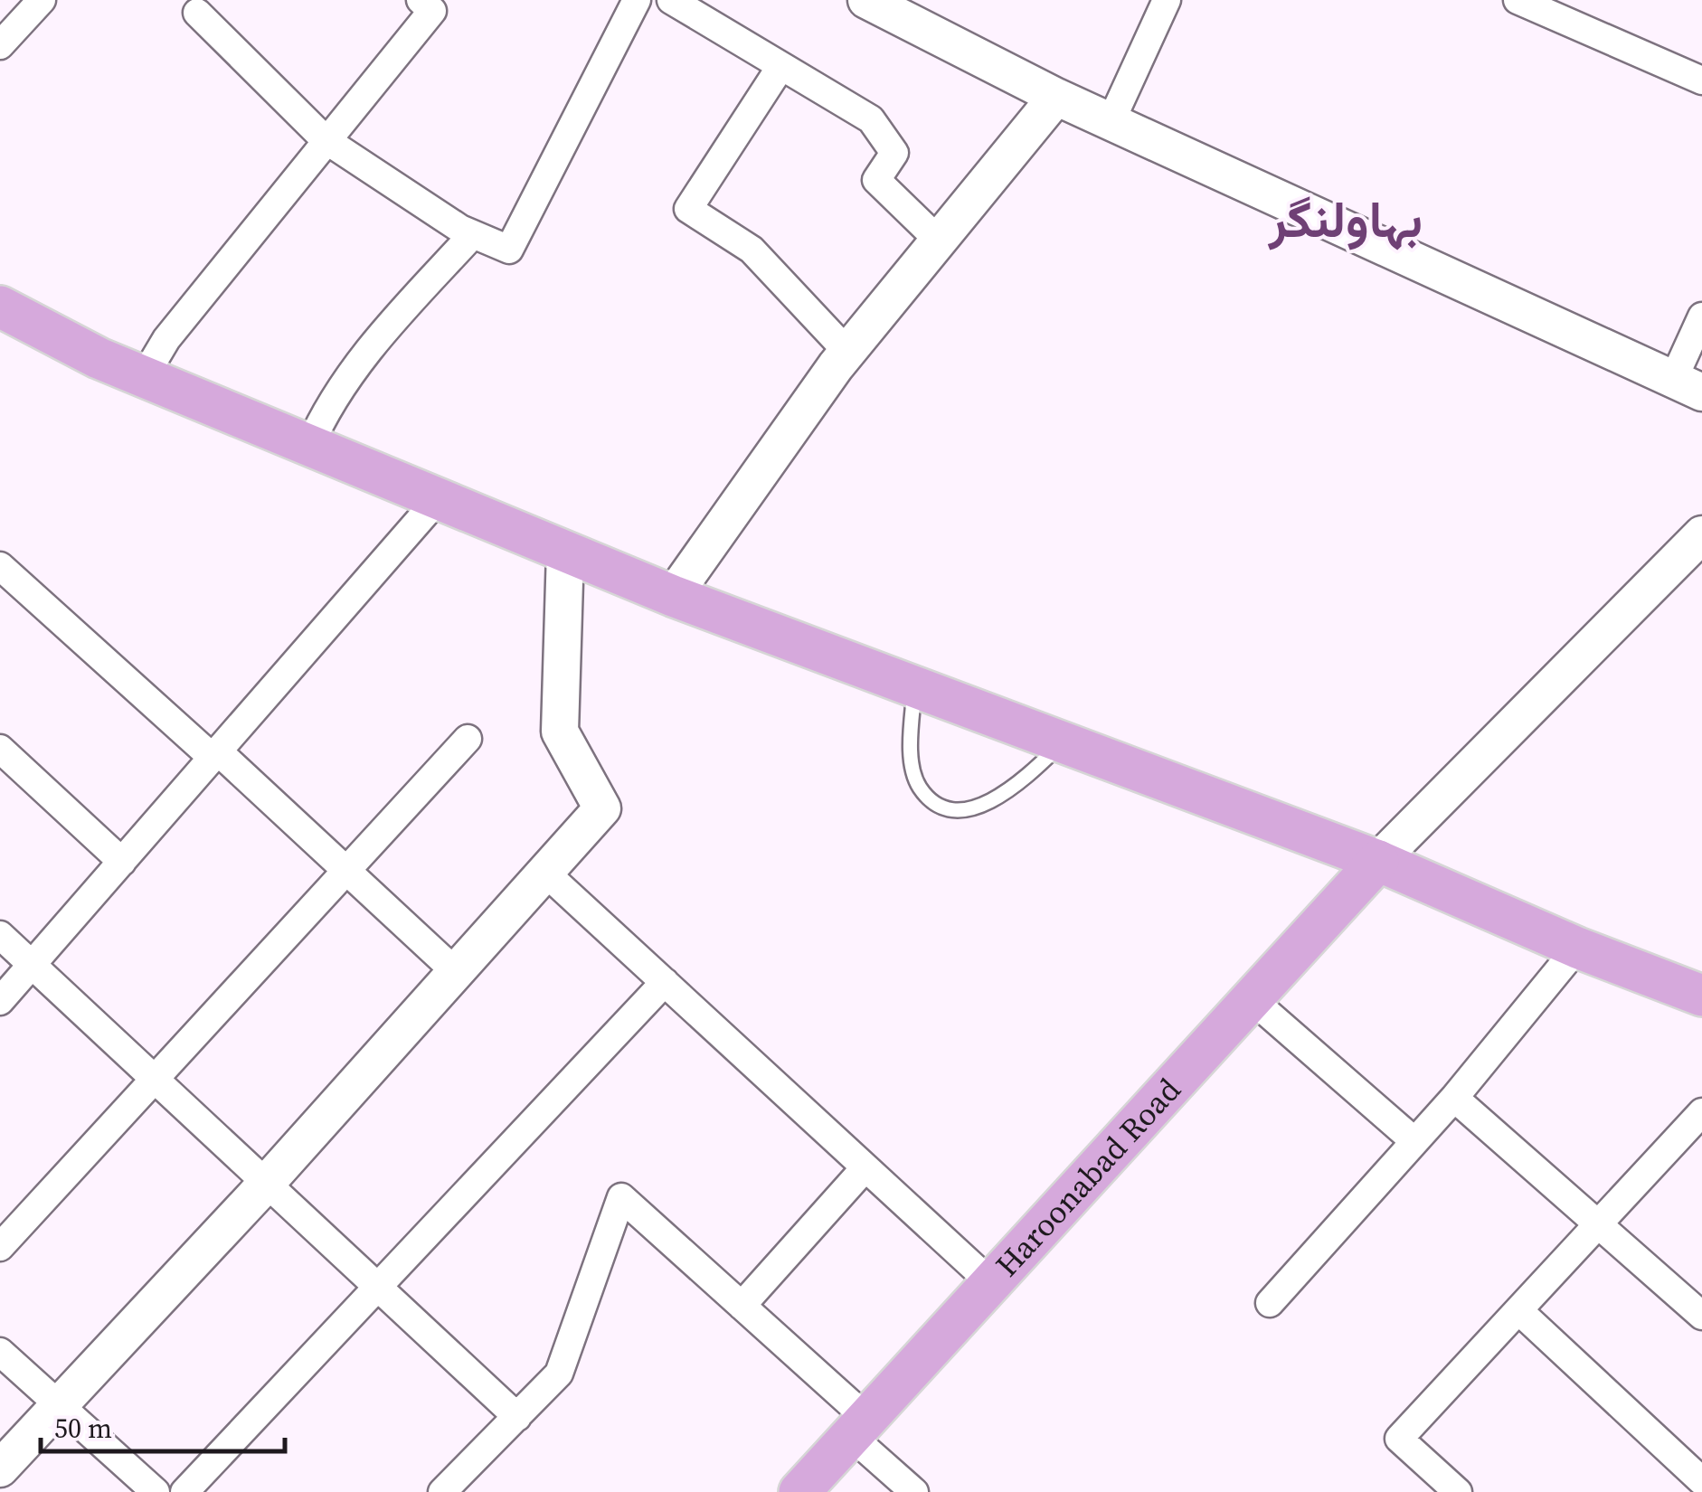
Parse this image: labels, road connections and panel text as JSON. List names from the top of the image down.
{
  "streets": {
    "main road": ["Haroonabad Road"]
  },
  "districts": ["بہاولنگر"],
  "scale_bar": "50 m"
}
